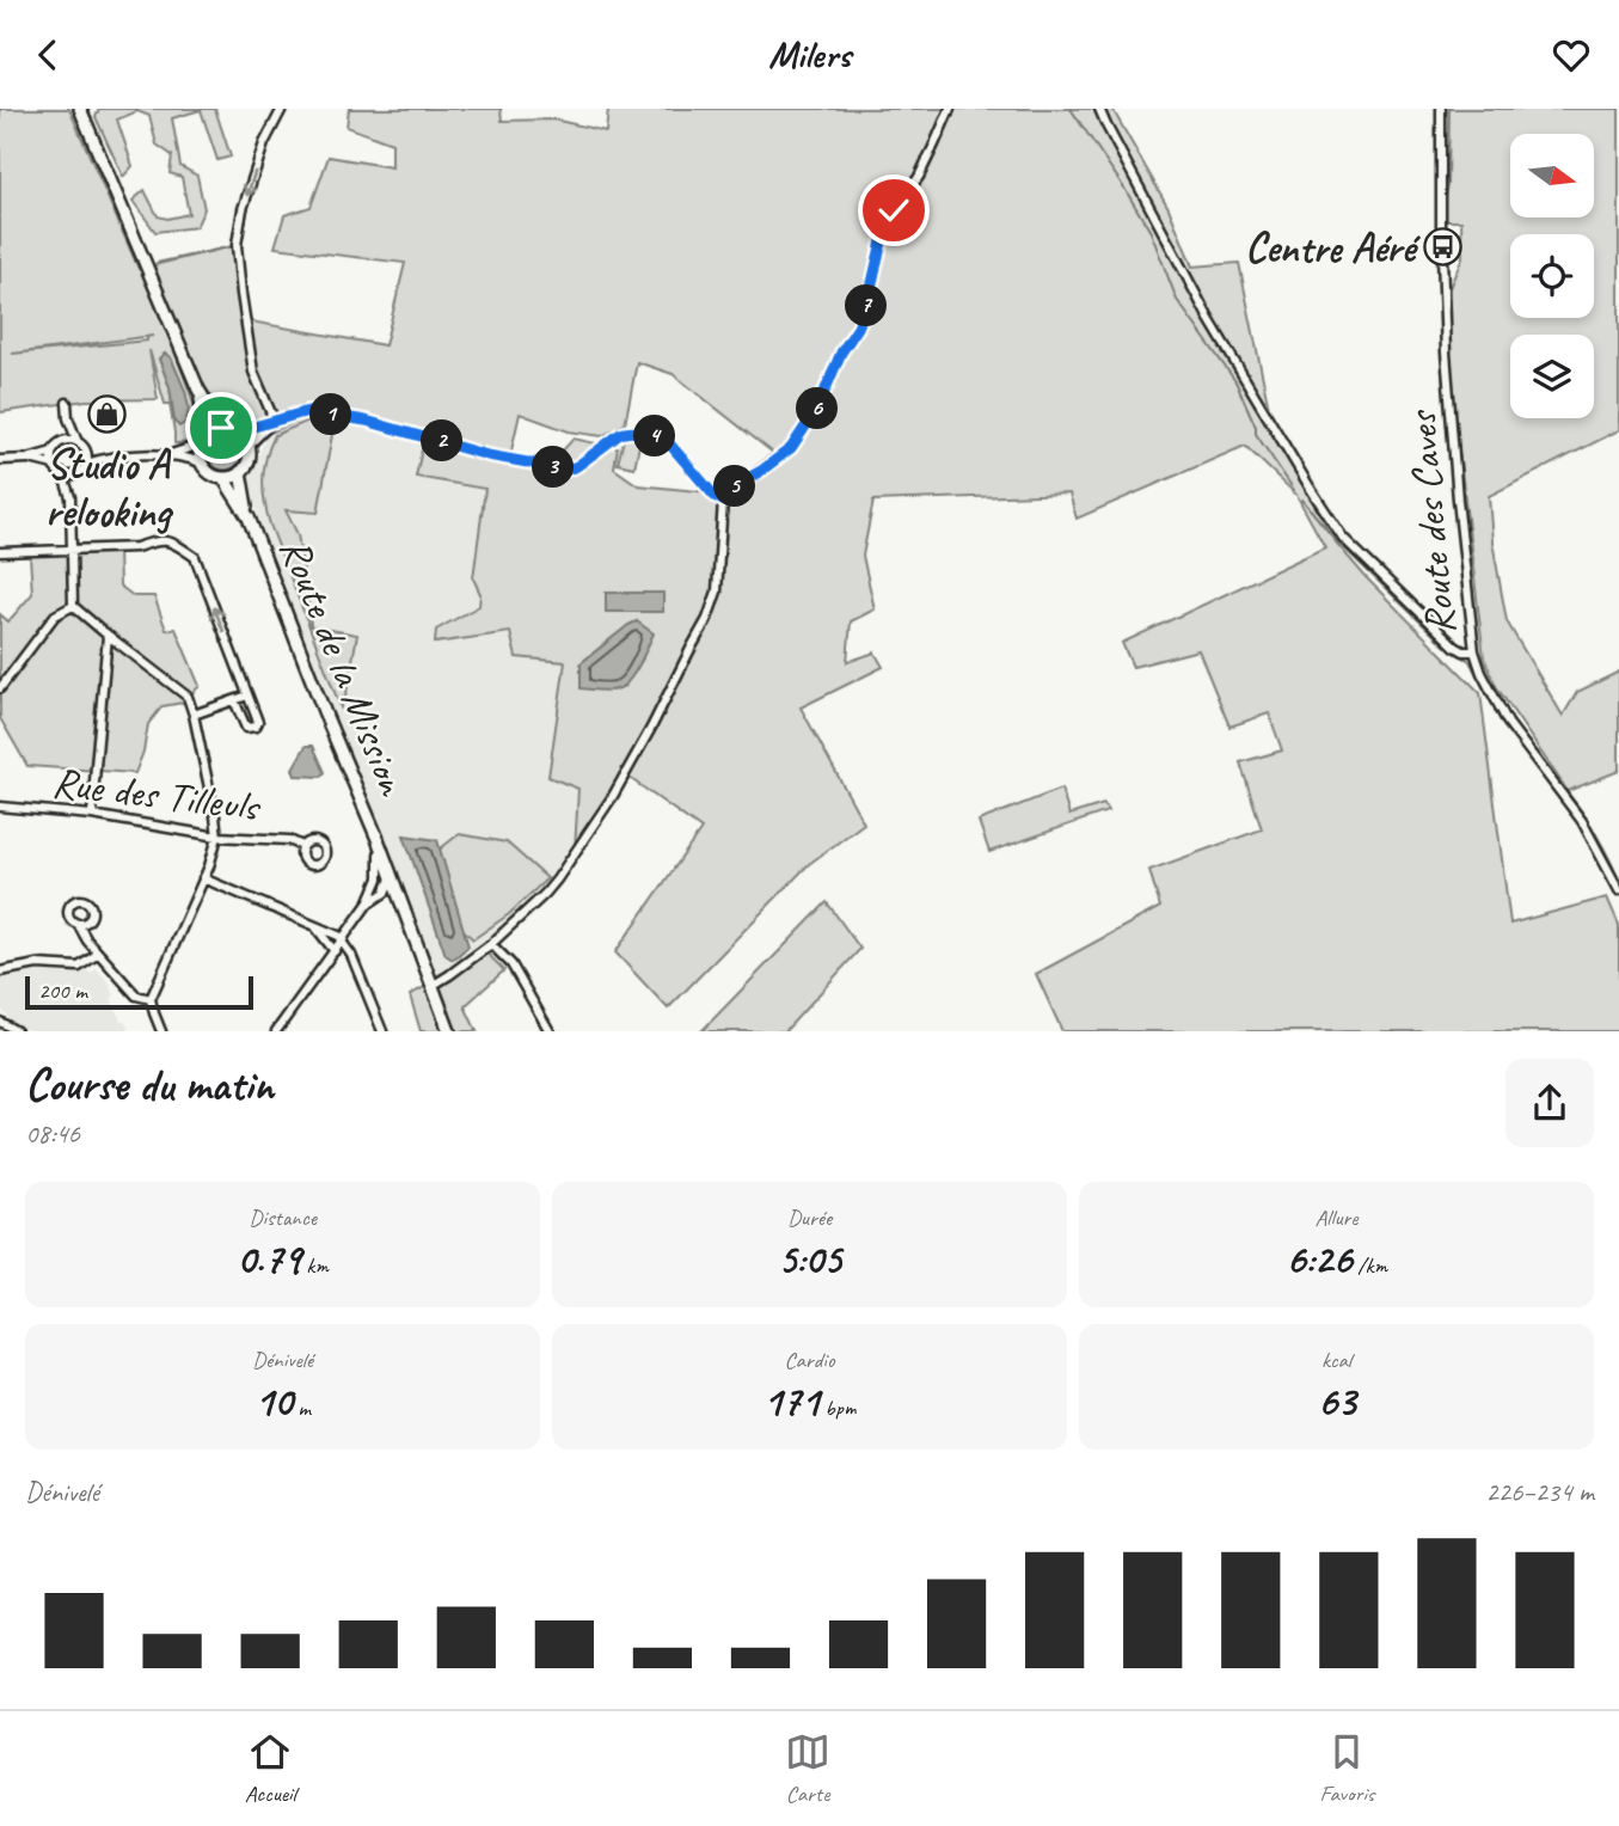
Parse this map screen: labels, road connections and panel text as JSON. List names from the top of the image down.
{
  "streets": {
    "main road": ["Route de la Mission"],
    "street": ["Route des Caves", "Rue des Tilleuls"]
  },
  "places": {
    "bus stop": ["Centre Aéré"],
    "shop": ["Studio A relooking"]
  },
  "scale_bar": "200 m",
  "north": "right",
  "page": {
    "header": "Milers",
    "pins": [
      "7",
      "6",
      "1",
      "4",
      "2",
      "3",
      "5"
    ],
    "scale": "200 m",
    "heading": ["Course du matin", "08:46"],
    "stats": [
      ["Distance", "0.79 km"],
      ["Durée", "5:05"],
      ["Allure", "6:26 /km"],
      ["Dénivelé", "10 m"],
      ["Cardio", "171 bpm"],
      ["kcal", "63"]
    ],
    "chart": ["Dénivelé", "226–234 m"],
    "tabs": ["Accueil", "Carte", "Favoris"]
  }
}
